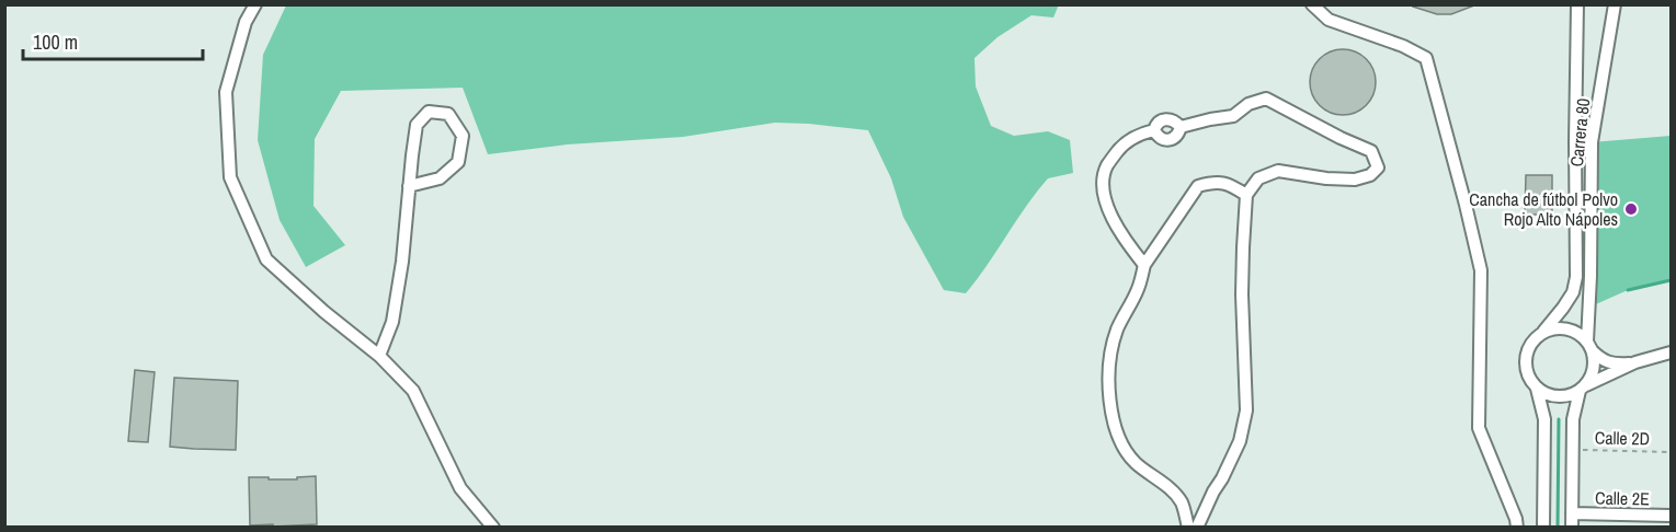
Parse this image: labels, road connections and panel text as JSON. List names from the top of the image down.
{
  "streets": {
    "street": ["Carrera 80", "Calle 2E"],
    "path": ["Calle 2D"]
  },
  "crossings": [
    ["Carrera 80", "Calle 2D"],
    ["Carrera 80", "Calle 2E"]
  ],
  "places": ["Cancha de fútbol Polvo Rojo Alto Nápoles"],
  "scale_bar": "100 m"
}
